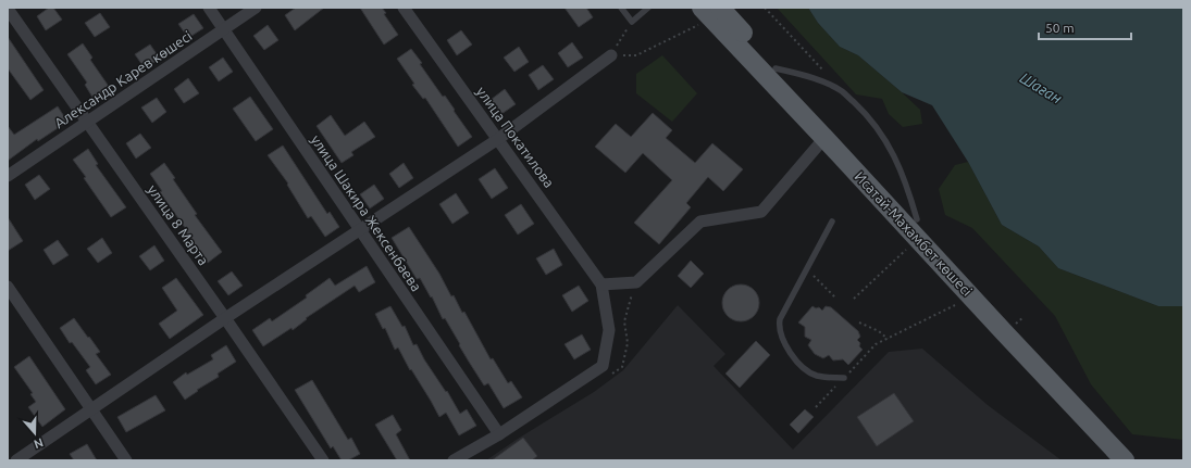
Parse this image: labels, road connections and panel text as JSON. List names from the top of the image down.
{
  "streets": {
    "main road": ["Исатай-Махамбет көшесі"],
    "street": [
      "Александр Карев көшесі",
      "улица Покатилова",
      "улица Шакира Жексенбаева",
      "улица 8 Марта"
    ]
  },
  "crossings": [
    ["Александр Карев көшесі", "улица Шакира Жексенбаева"],
    ["Александр Карев көшесі", "улица 8 Марта"]
  ],
  "water": ["Шаған"],
  "scale_bar": "50 m",
  "north": "bottom"
}
